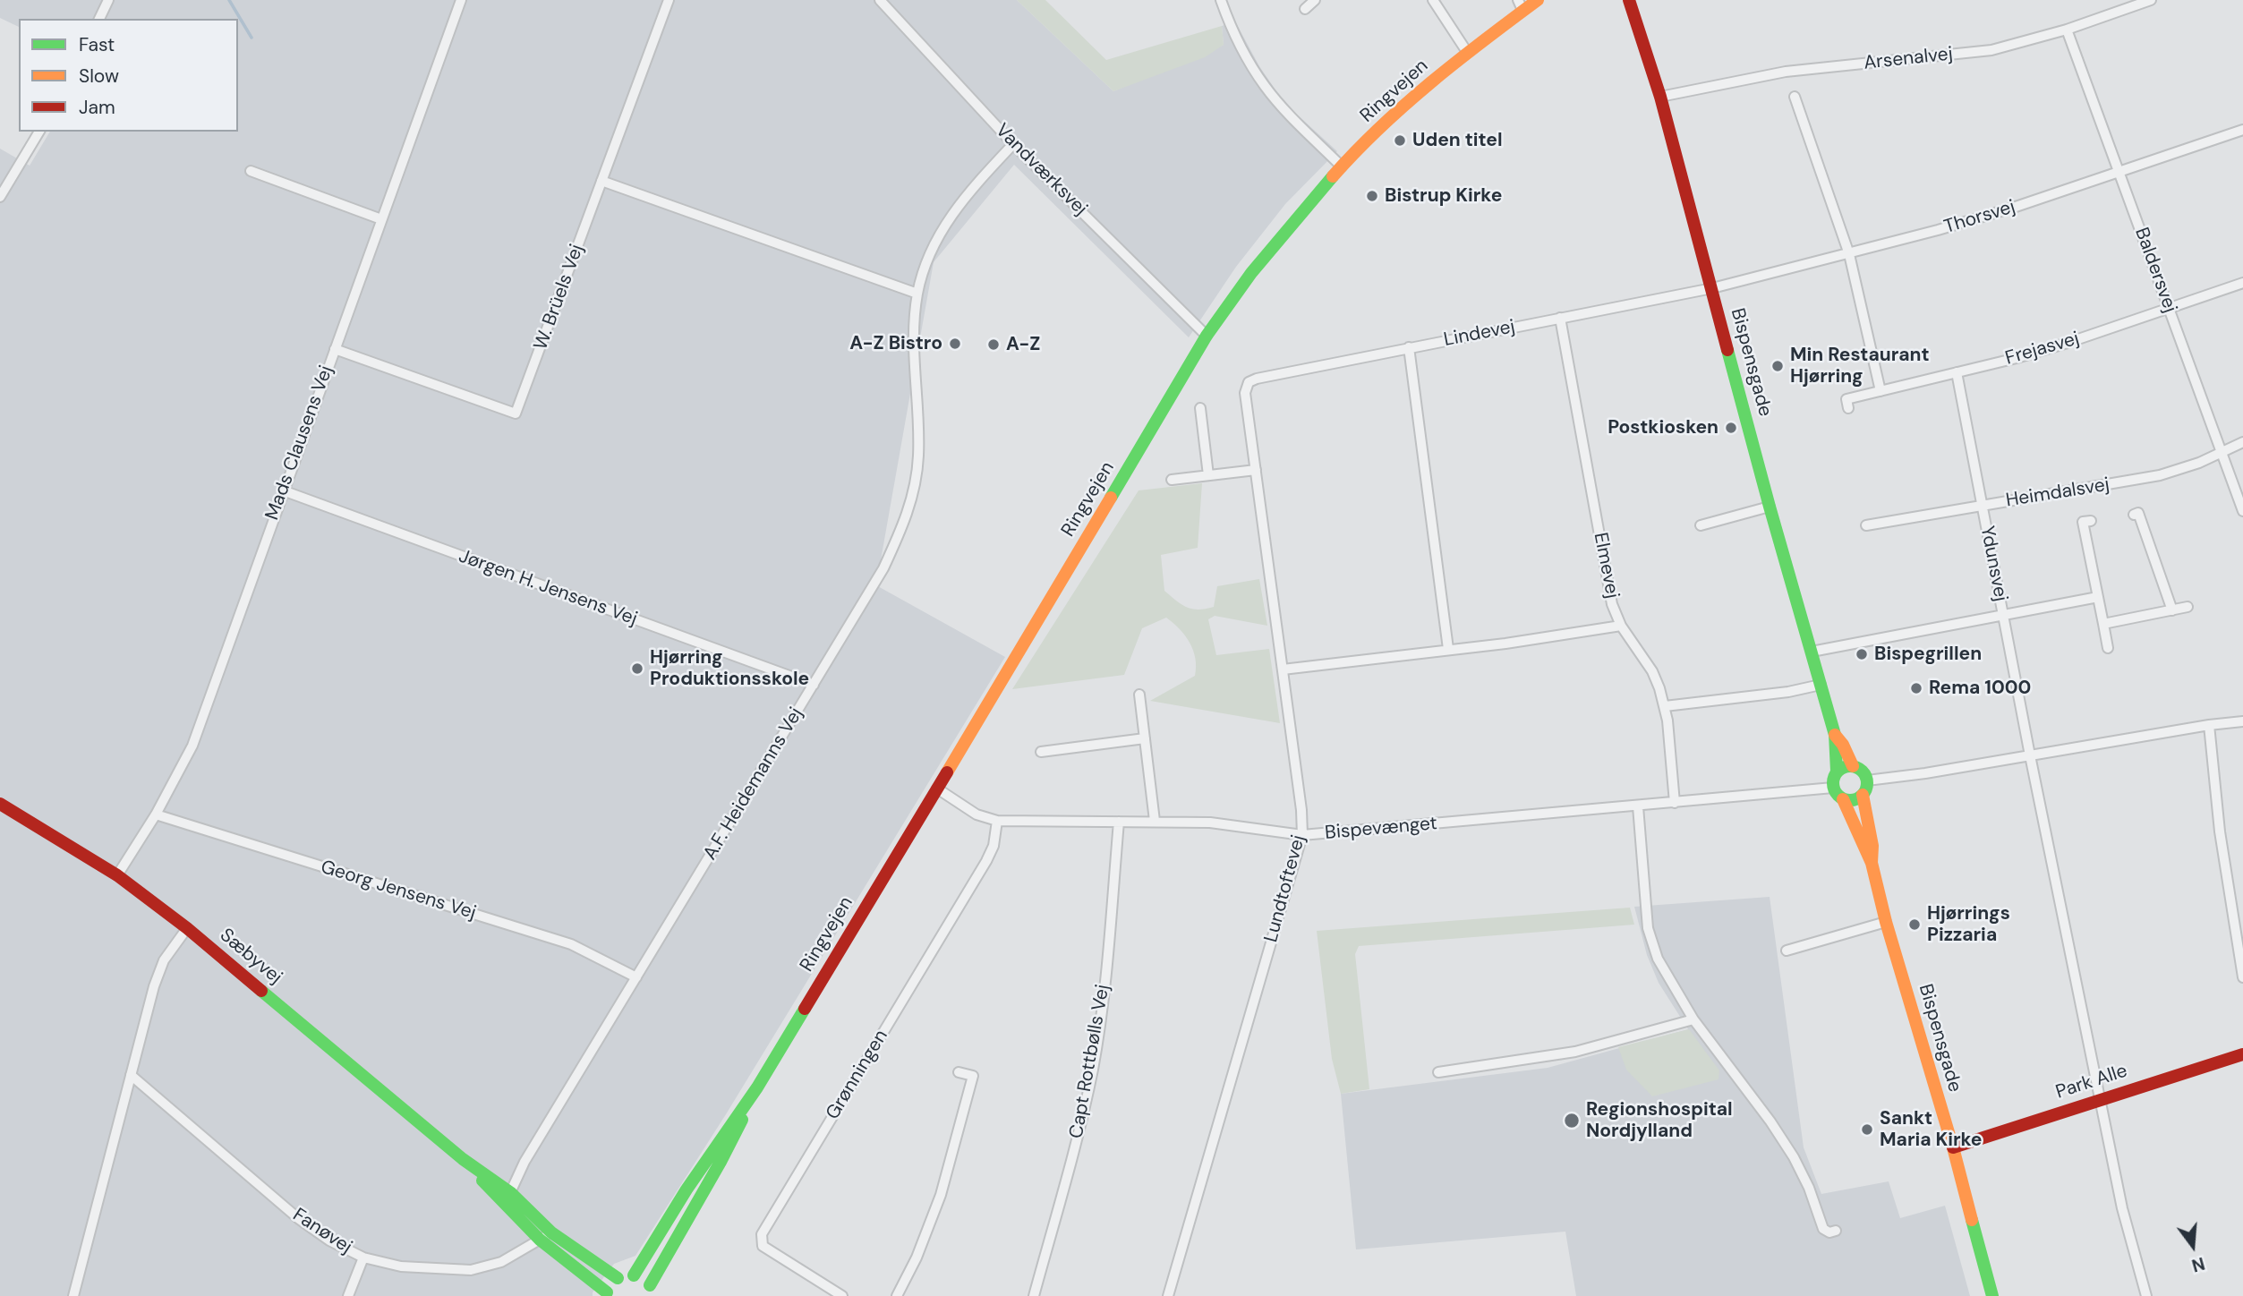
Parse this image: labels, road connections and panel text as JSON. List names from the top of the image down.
{
  "streets": {
    "street": [
      "Arsenalvej",
      "Ringvejen",
      "Vandværksvej",
      "Thorsvej",
      "Baldersvej",
      "W. Brüels Vej",
      "Lindevej",
      "Frejasvej",
      "Bispensgade",
      "Mads Clausens Vej",
      "Heimdalsvej",
      "Ydunsvej",
      "Elmevej",
      "Jørgen H. Jensens Vej",
      "A.F. Heidemanns Vej",
      "Bispevænget",
      "Lundtoftevej",
      "Georg Jensens Vej",
      "Sæbyvej",
      "Capt Rottbølls Vej",
      "Grønningen",
      "Park Alle",
      "Fanøvej"
    ]
  },
  "crossings": [
    ["Arsenalvej", "Baldersvej"],
    ["Arsenalvej", "Bispensgade"],
    ["Ringvejen", "Vandværksvej"],
    ["Ringvejen", "Bispevænget"],
    ["Vandværksvej", "A.F. Heidemanns Vej"],
    ["Thorsvej", "Baldersvej"],
    ["Thorsvej", "Lindevej"],
    ["Thorsvej", "Bispensgade"],
    ["Baldersvej", "Frejasvej"],
    ["Baldersvej", "Heimdalsvej"],
    ["W. Brüels Vej", "Mads Clausens Vej"],
    ["Lindevej", "Bispensgade"],
    ["Lindevej", "Elmevej"],
    ["Lindevej", "Lundtoftevej"],
    ["Frejasvej", "Ydunsvej"],
    ["Bispensgade", "Bispevænget"],
    ["Bispensgade", "Park Alle"],
    ["Mads Clausens Vej", "Jørgen H. Jensens Vej"],
    ["Mads Clausens Vej", "Georg Jensens Vej"],
    ["Mads Clausens Vej", "Sæbyvej"],
    ["Heimdalsvej", "Ydunsvej"],
    ["Ydunsvej", "Park Alle"],
    ["Elmevej", "Bispevænget"],
    ["Jørgen H. Jensens Vej", "A.F. Heidemanns Vej"],
    ["A.F. Heidemanns Vej", "Georg Jensens Vej"],
    ["A.F. Heidemanns Vej", "Sæbyvej"],
    ["Bispevænget", "Lundtoftevej"],
    ["Bispevænget", "Capt Rottbølls Vej"],
    ["Bispevænget", "Grønningen"],
    ["Sæbyvej", "Fanøvej"]
  ],
  "places": [
    "Uden titel",
    "Bistrup Kirke",
    "A-Z Bistro",
    "A-Z",
    "Min Restaurant Hjørring",
    "Postkiosken",
    "Bispegrillen",
    "Hjørring Produktionsskole",
    "Rema 1000",
    "Hjørrings Pizzaria",
    "Regionshospital Nordjylland",
    "Sankt Maria Kirke"
  ],
  "legend": ["Fast", "Slow", "Jam"],
  "north": "bottom"
}
